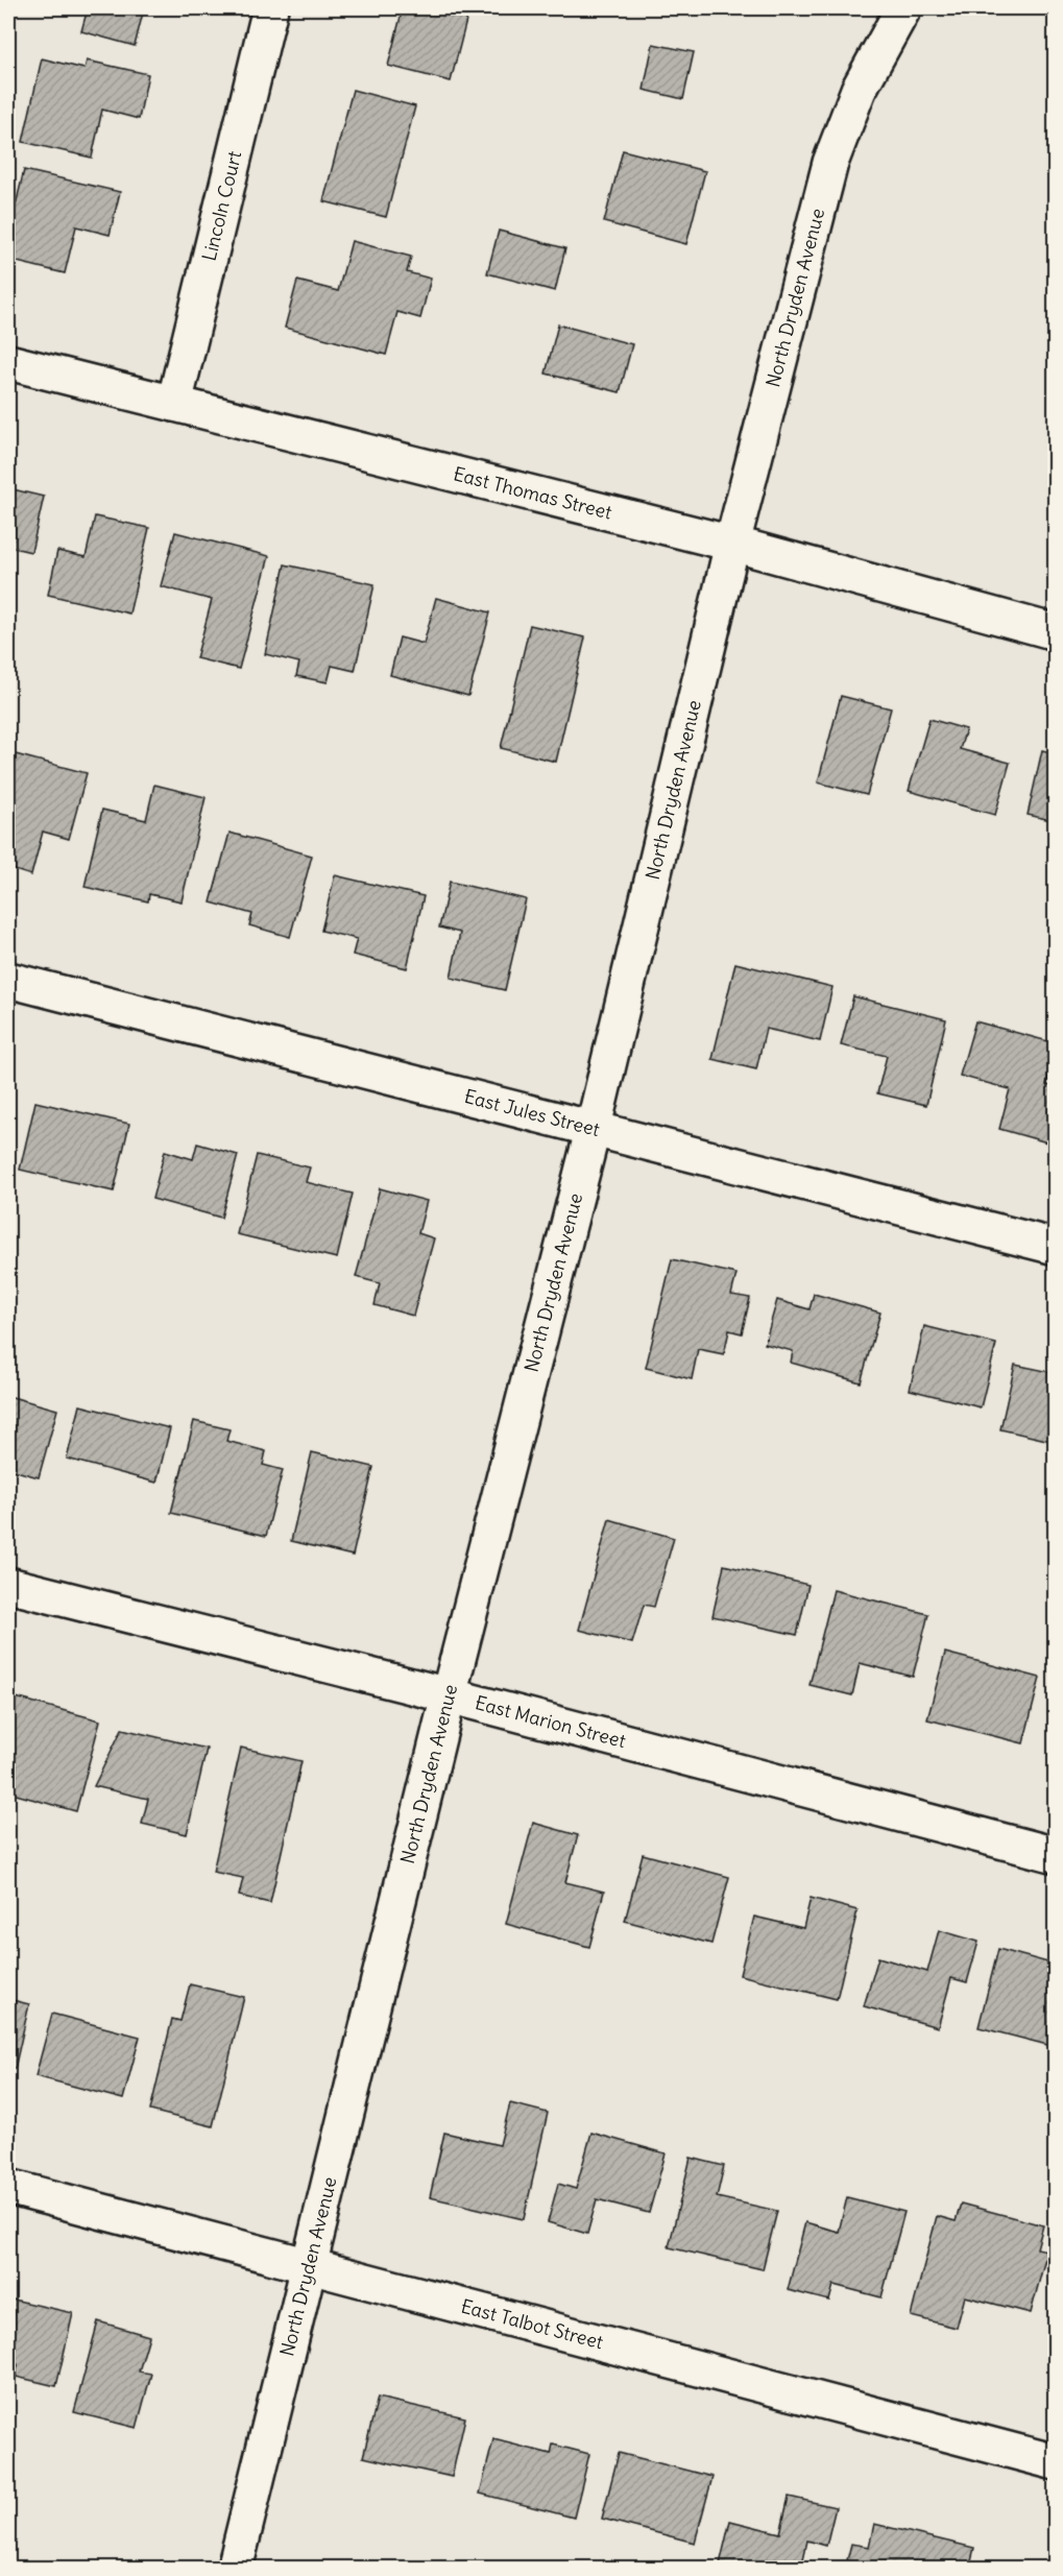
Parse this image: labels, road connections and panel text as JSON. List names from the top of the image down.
{
  "streets": {
    "street": [
      "Lincoln Court",
      "North Dryden Avenue",
      "East Thomas Street",
      "East Jules Street",
      "East Marion Street",
      "East Talbot Street"
    ]
  },
  "crossings": [
    ["Lincoln Court", "East Thomas Street"],
    ["North Dryden Avenue", "East Thomas Street"],
    ["North Dryden Avenue", "East Jules Street"],
    ["North Dryden Avenue", "East Marion Street"],
    ["North Dryden Avenue", "East Talbot Street"]
  ]
}
